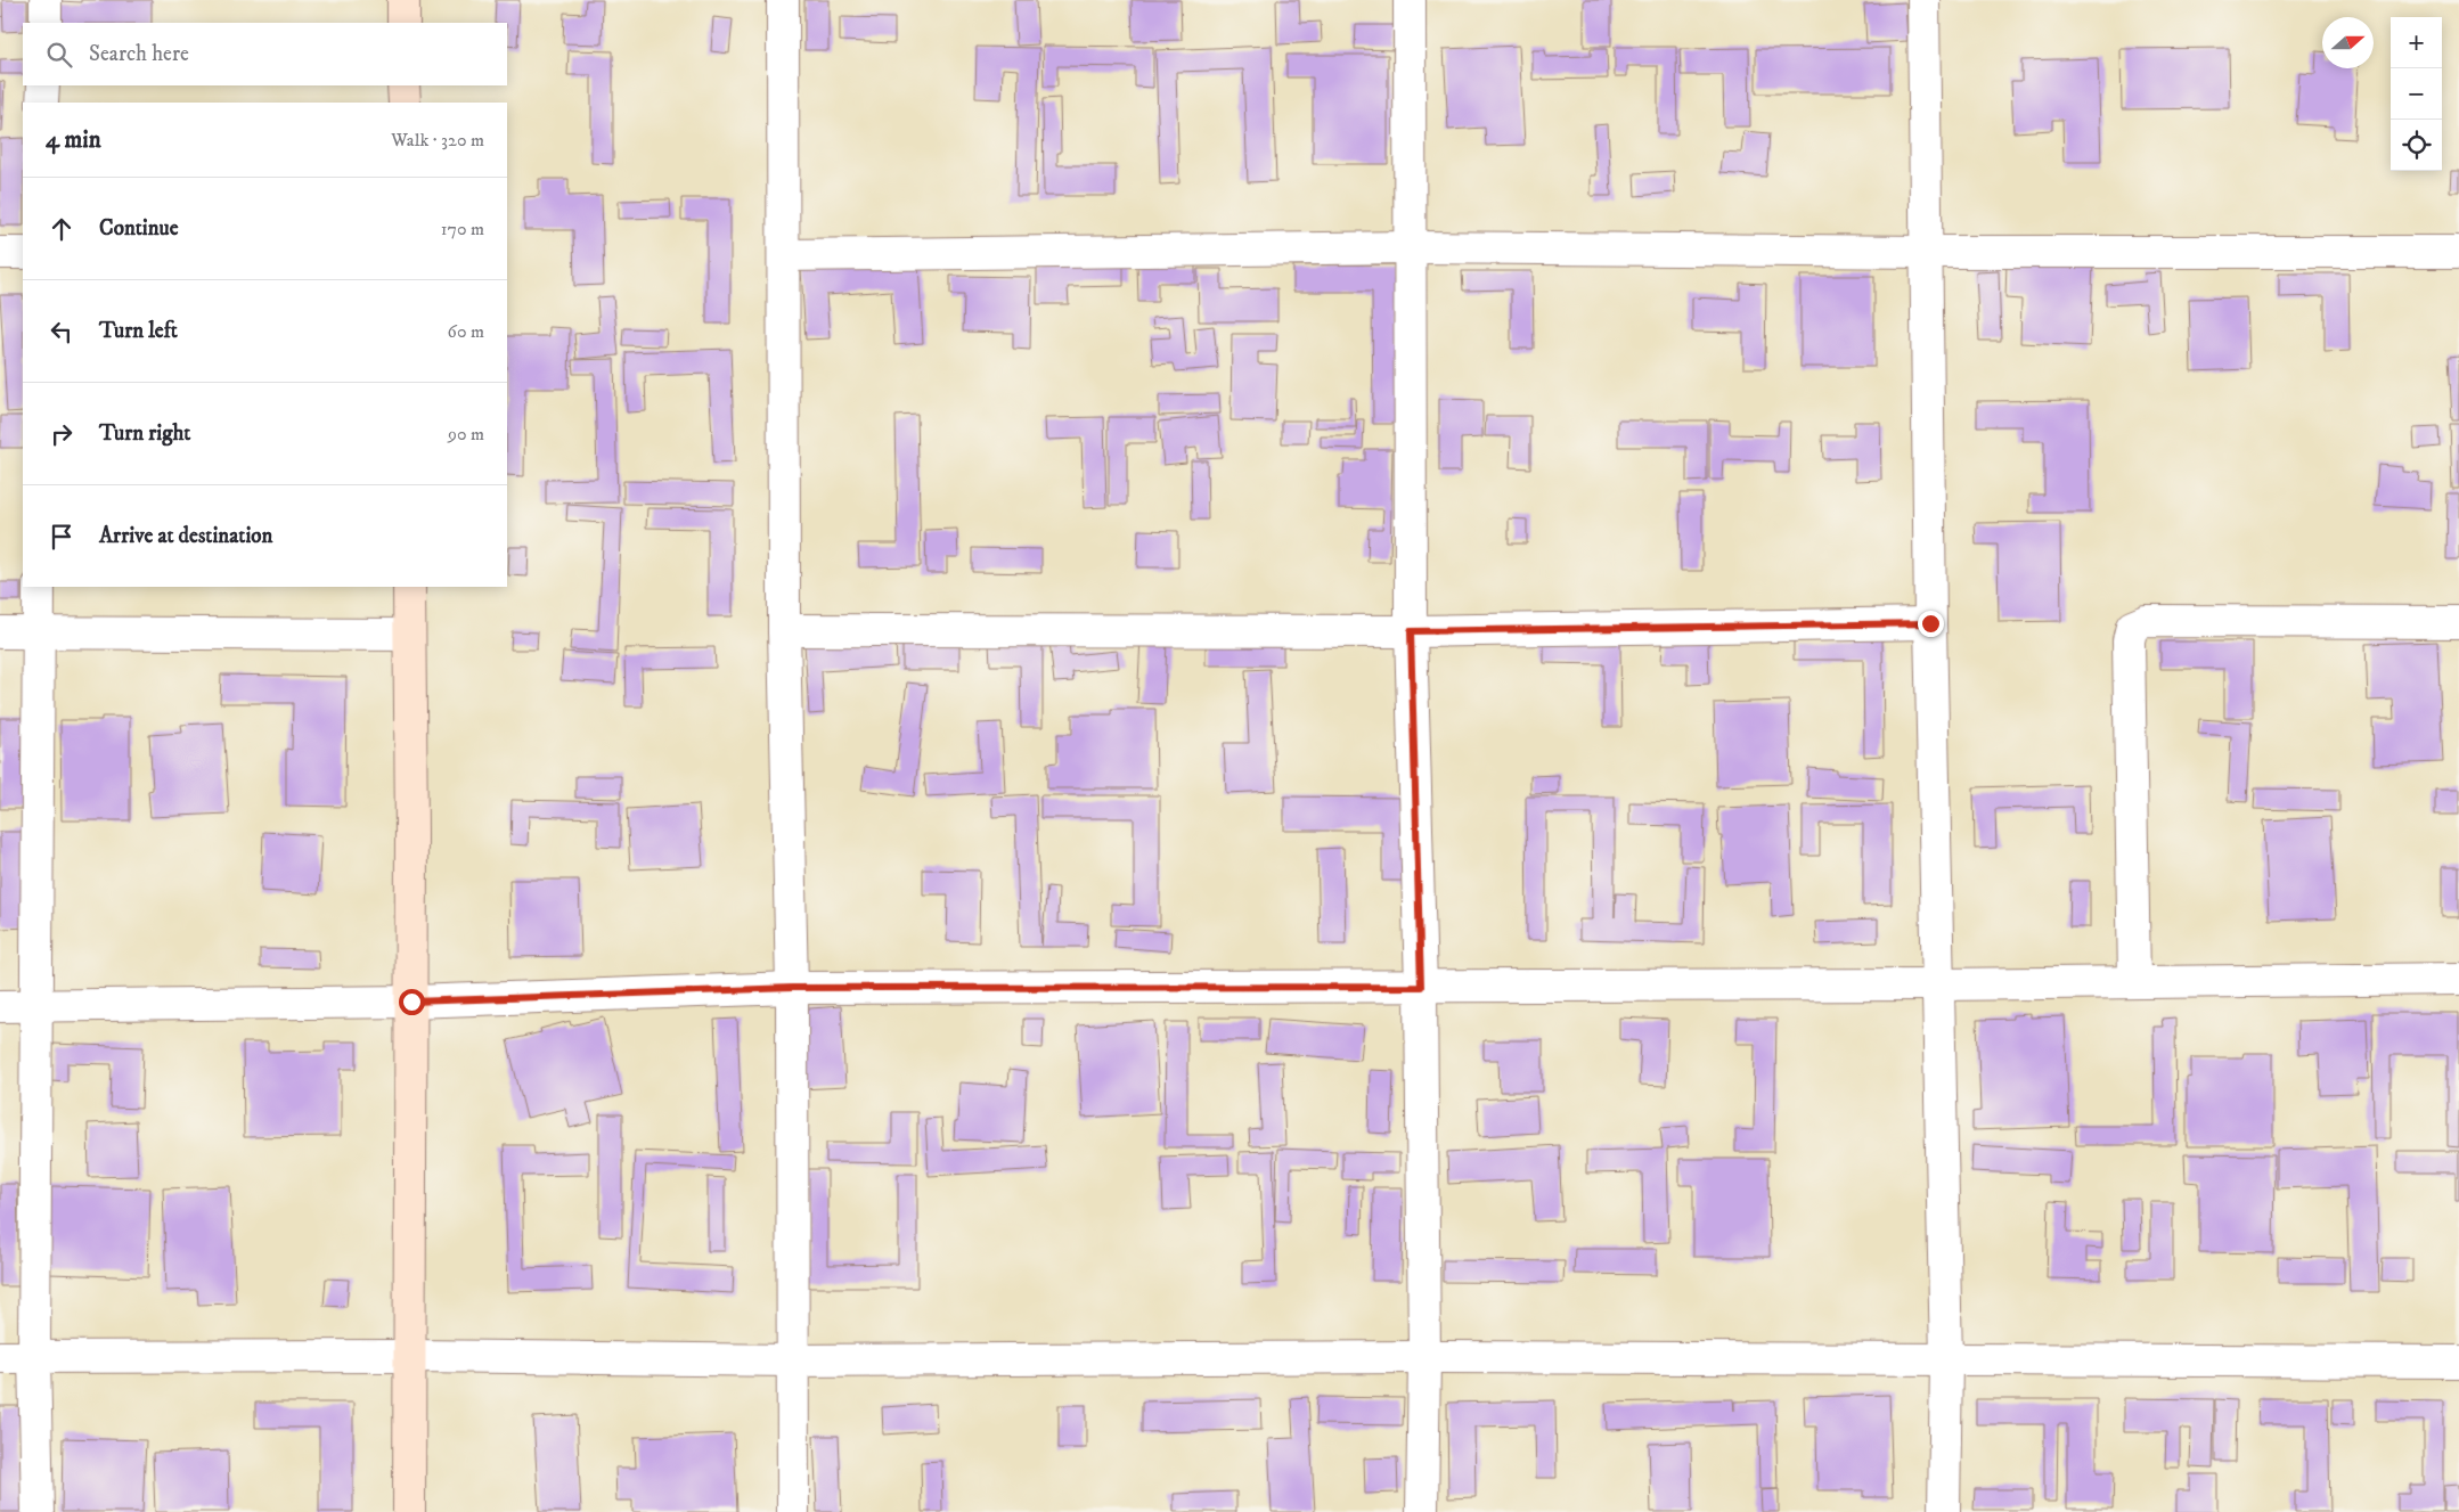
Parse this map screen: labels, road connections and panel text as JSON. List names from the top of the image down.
{
  "north": "right",
  "page": {
    "map_buttons": ["+", "−"],
    "search": "Search here",
    "heading": ["4 min", "Walk · 320 m"],
    "list": [
      ["Continue", "170 m"],
      ["Turn left", "60 m"],
      ["Turn right", "90 m"],
      "Arrive at destination"
    ]
  }
}
